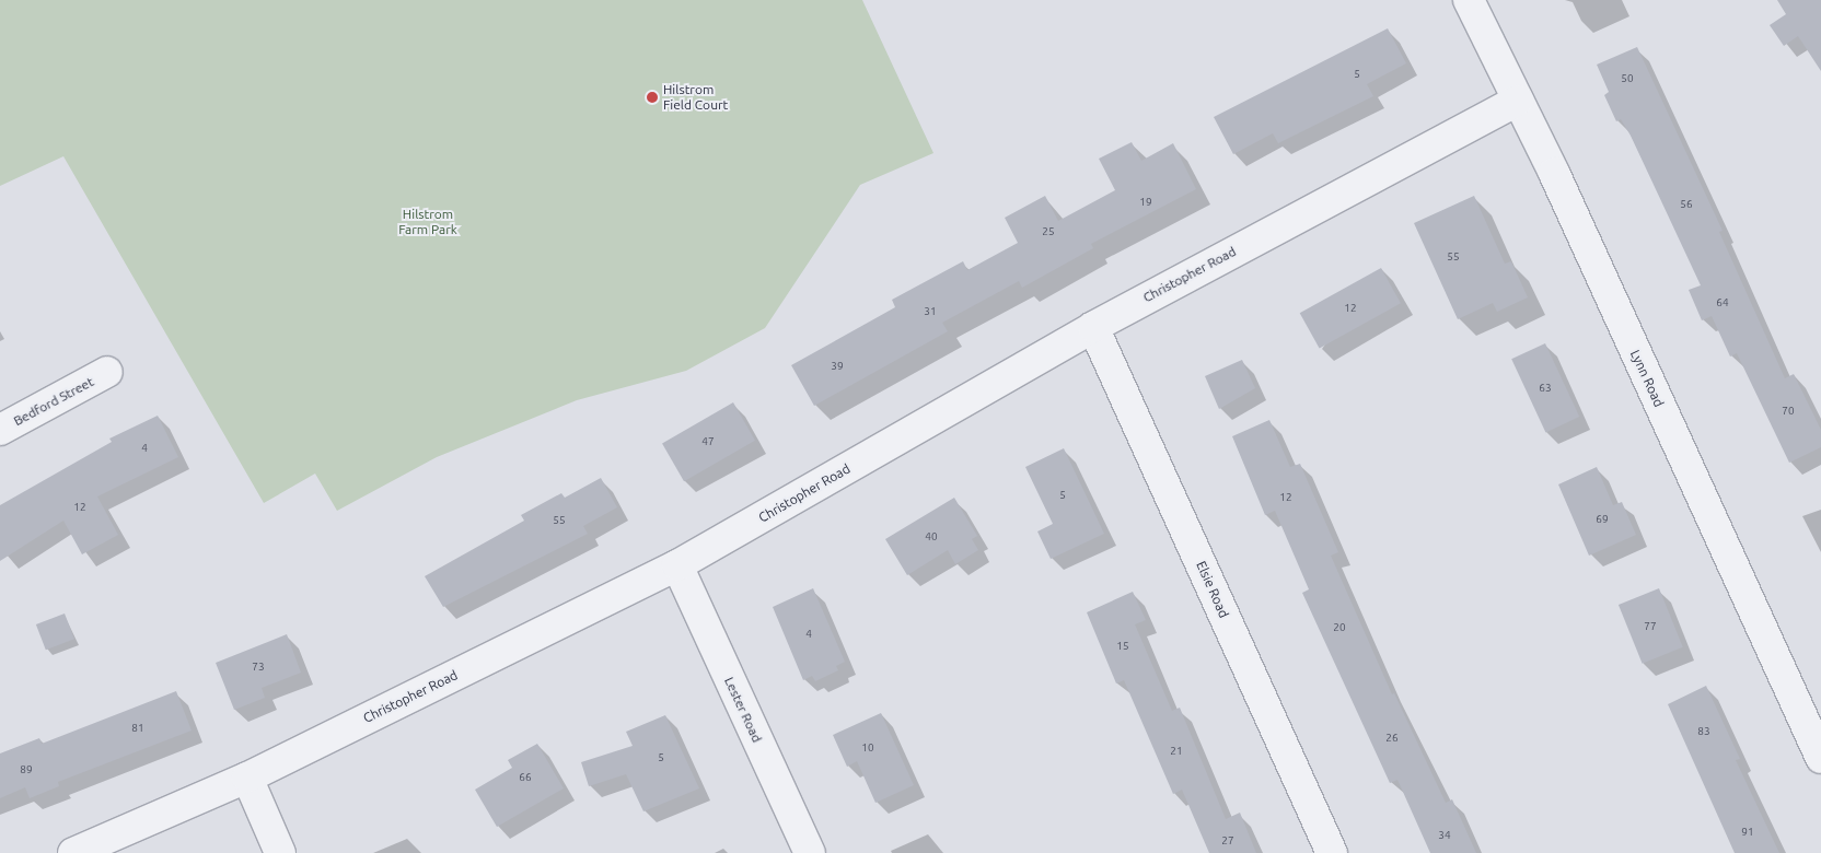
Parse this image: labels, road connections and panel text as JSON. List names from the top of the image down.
{
  "streets": {
    "street": [
      "Christopher Road",
      "Lynn Road",
      "Bedford Street",
      "Elsie Road",
      "Lester Road"
    ]
  },
  "crossings": [
    ["Christopher Road", "Lynn Road"],
    ["Christopher Road", "Elsie Road"],
    ["Christopher Road", "Lester Road"]
  ],
  "parks": ["Hilstrom Farm Park"],
  "places": ["Hilstrom Field Court"],
  "house_numbers": [
    "5",
    "50",
    "19",
    "56",
    "25",
    "55",
    "64",
    "12",
    "31",
    "39",
    "63",
    "70",
    "47",
    "4",
    "5",
    "12",
    "12",
    "69",
    "55",
    "40",
    "77",
    "20",
    "4",
    "15",
    "73",
    "81",
    "83",
    "26",
    "10",
    "21",
    "5",
    "89",
    "66",
    "91",
    "34",
    "27"
  ]
}
